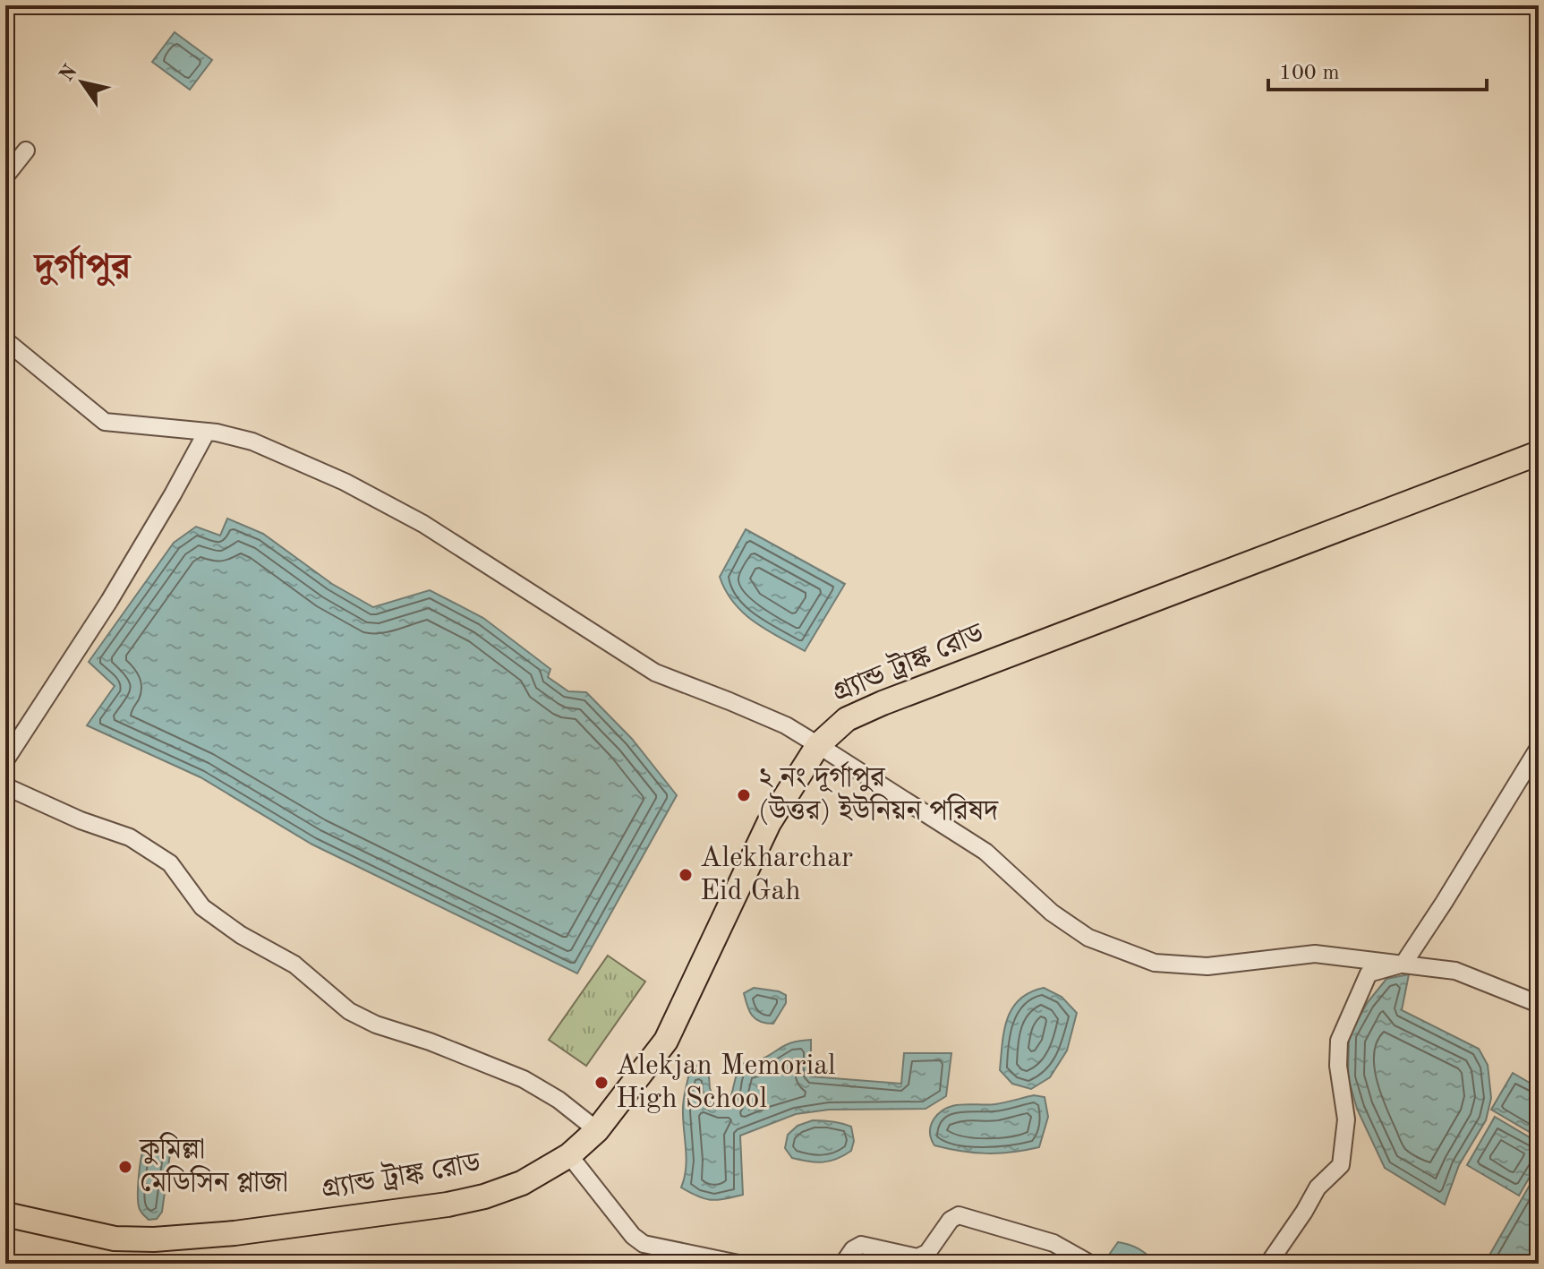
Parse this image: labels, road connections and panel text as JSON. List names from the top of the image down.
{
  "streets": {
    "highway": ["গ্র্যান্ড ট্রাঙ্ক রোড"]
  },
  "districts": ["দুর্গাপুর"],
  "places": [
    "২ নং দূর্গাপুর (উত্তর) ইউনিয়ন পরিষদ",
    "Alekharchar Eid Gah",
    "Alekjan Memorial High School",
    "কুমিল্লা মেডিসিন প্লাজা"
  ],
  "scale_bar": "100 m",
  "north": "top left"
}
